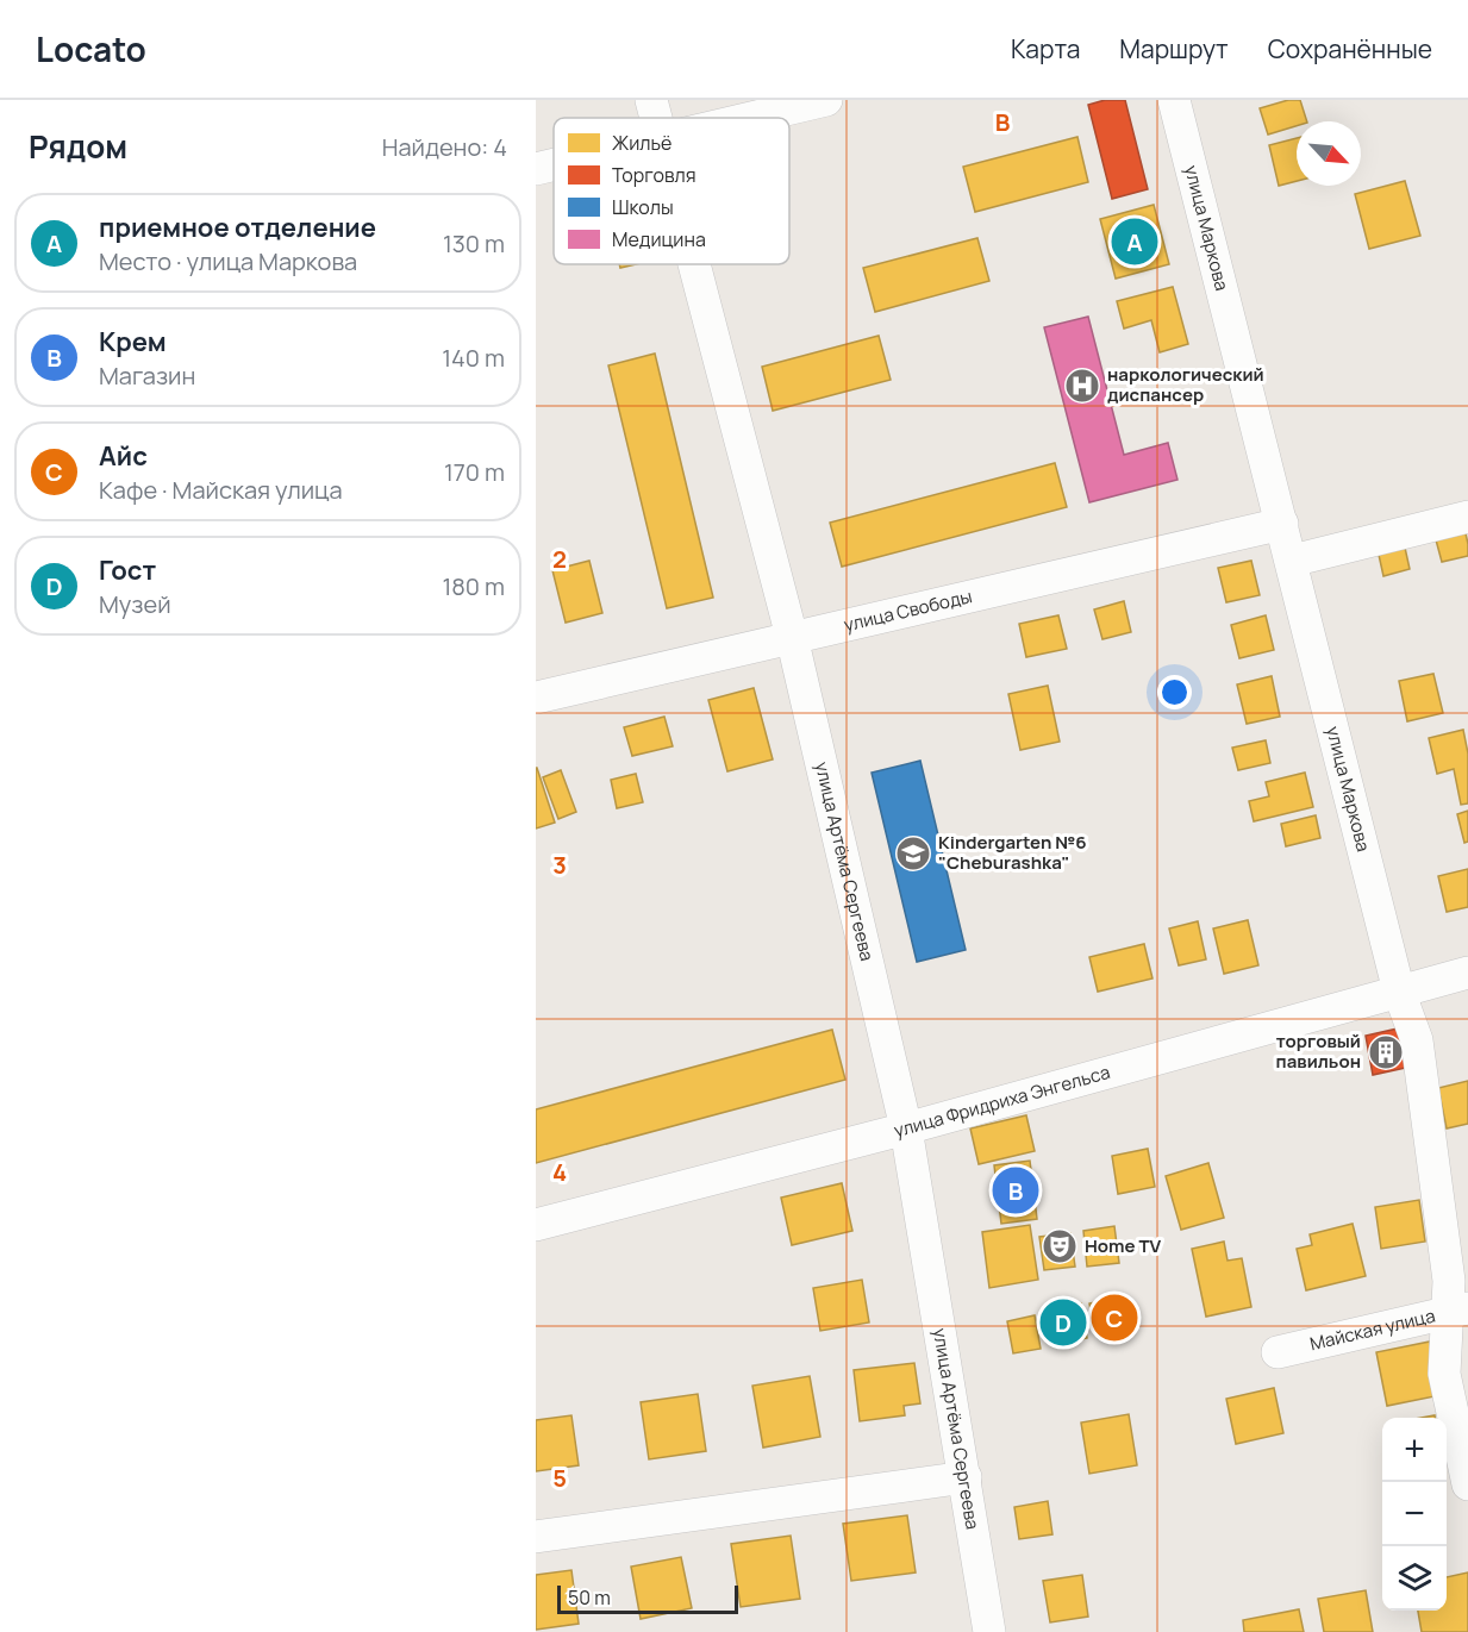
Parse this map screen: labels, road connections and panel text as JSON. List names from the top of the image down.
{
  "streets": {
    "street": [
      "улица Маркова",
      "улица Свободы",
      "улица Артёма Сергеева",
      "улица Фридриха Энгельса",
      "Майская улица"
    ]
  },
  "crossings": [
    ["улица Маркова", "улица Свободы"],
    ["улица Маркова", "улица Фридриха Энгельса"],
    ["улица Маркова", "Майская улица"],
    ["улица Свободы", "улица Артёма Сергеева"],
    ["улица Артёма Сергеева", "улица Фридриха Энгельса"]
  ],
  "places": {
    "hospital": ["наркологический диспансер"],
    "school or university": ["Kindergarten №6 \"Cheburashka\""],
    "building": ["торговый павильон"],
    "theatre": ["Home TV"]
  },
  "legend": [
    "Жильё",
    "Торговля",
    "Школы",
    "Медицина"
  ],
  "scale_bar": "50 m",
  "north": "bottom right",
  "page": {
    "header": "Locato",
    "nav": ["Карта", "Маршрут", "Сохранённые"],
    "heading": ["Рядом", "Найдено: 4"],
    "list": [
      {
        "mark": "A",
        "name": "приемное отделение",
        "note": "Место · улица Маркова",
        "value": "130 m"
      },
      {
        "mark": "B",
        "name": "Крем",
        "note": "Магазин",
        "value": "140 m"
      },
      {
        "mark": "C",
        "name": "Айс",
        "note": "Кафе · Майская улица",
        "value": "170 m"
      },
      {
        "mark": "D",
        "name": "Гост",
        "note": "Музей",
        "value": "180 m"
      }
    ],
    "pins": [
      "A",
      "B",
      "C",
      "D"
    ],
    "map_buttons": ["+", "−"],
    "scale": "50 m"
  },
  "grid": {
    "columns": ["B"],
    "rows": [
      "2",
      "3",
      "4",
      "5"
    ]
  }
}
